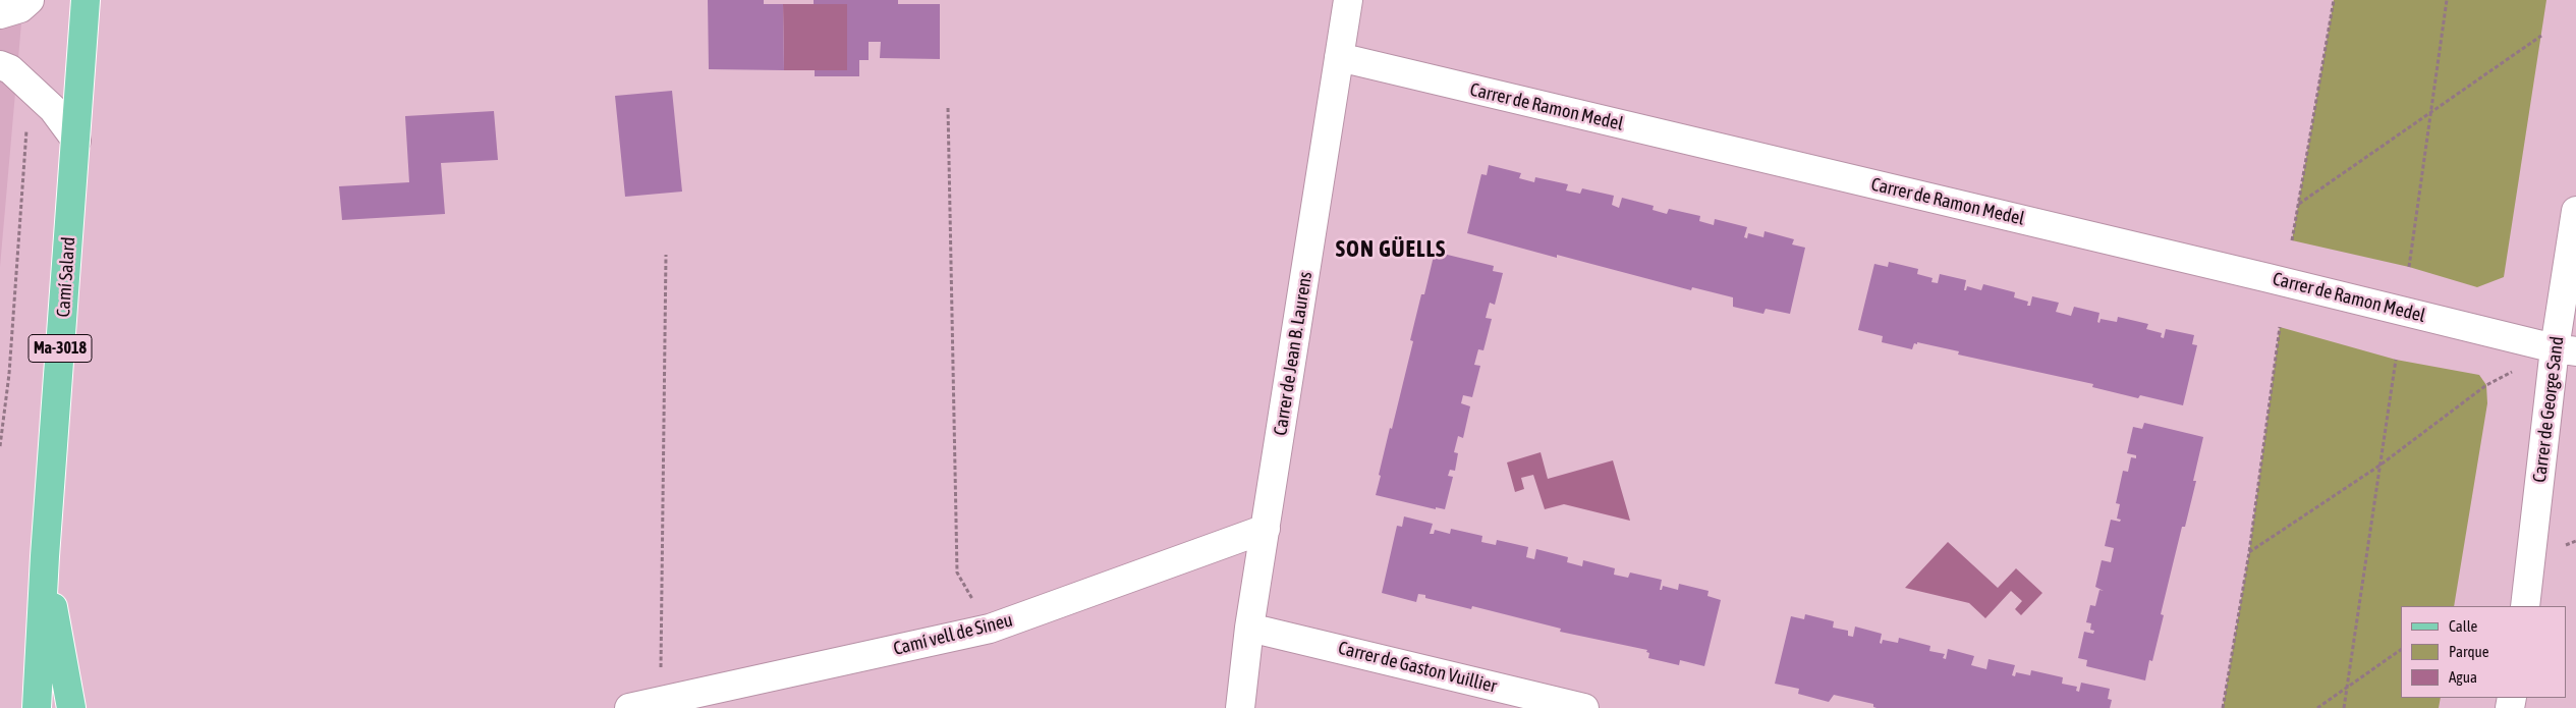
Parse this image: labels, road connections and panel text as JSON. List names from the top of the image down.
{
  "streets": {
    "main road": ["Camí Salard", "Ma-3018"],
    "street": [
      "Carrer de Ramon Medel",
      "Carrer de Jean B. Laurens",
      "Carrer de George Sand",
      "Camí vell de Sineu",
      "Carrer de Gaston Vuillier"
    ]
  },
  "crossings": [
    ["Carrer de Ramon Medel", "Carrer de Jean B. Laurens"],
    ["Carrer de Ramon Medel", "Carrer de George Sand"],
    ["Carrer de Jean B. Laurens", "Camí vell de Sineu"],
    ["Carrer de Jean B. Laurens", "Carrer de Gaston Vuillier"]
  ],
  "districts": ["SON GÜELLS"],
  "legend": ["Calle", "Parque", "Agua"]
}
